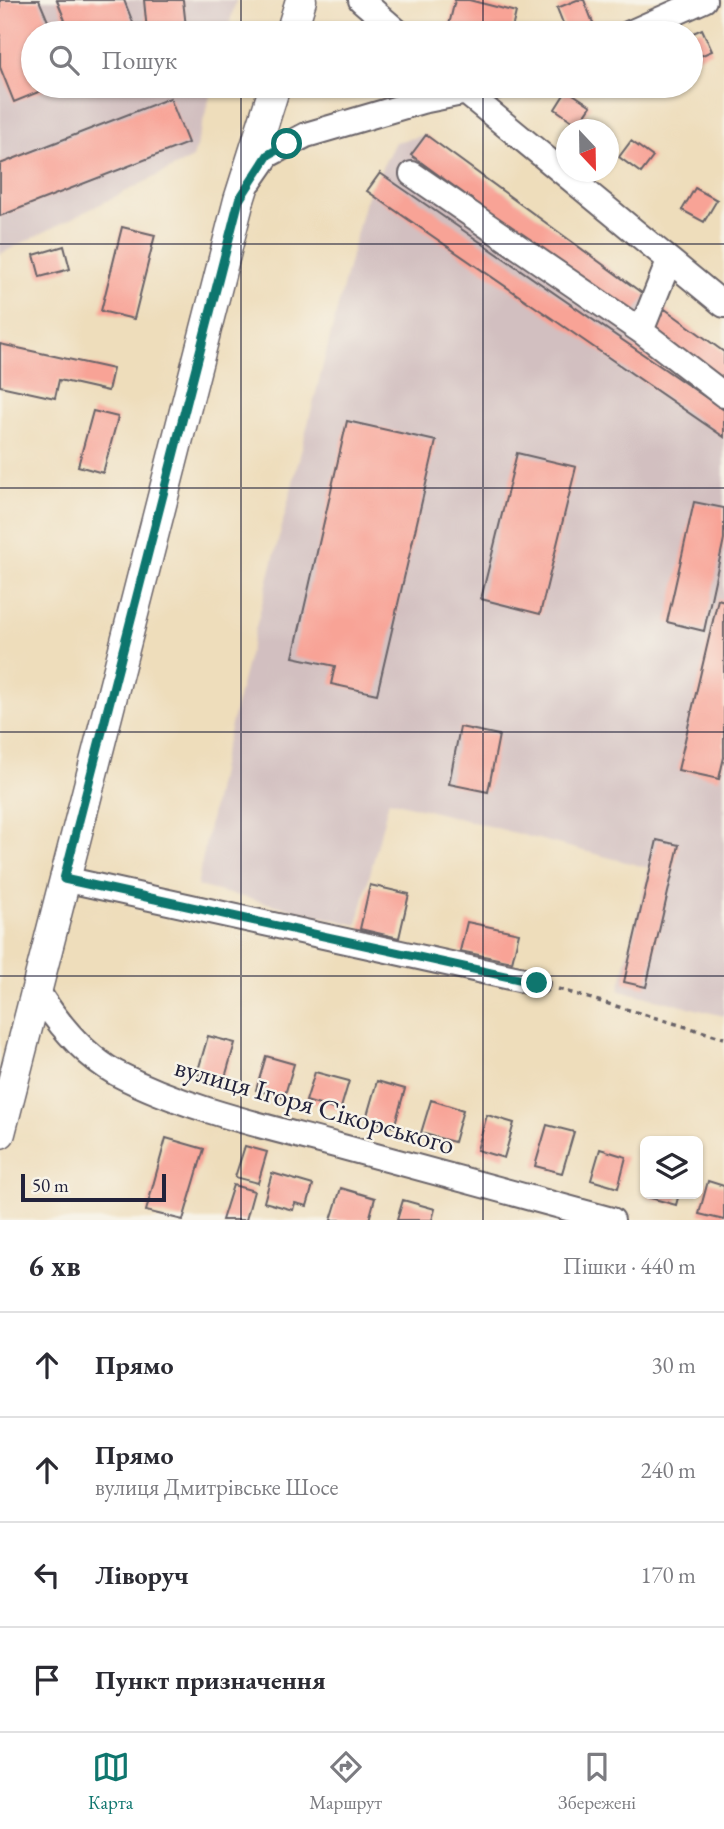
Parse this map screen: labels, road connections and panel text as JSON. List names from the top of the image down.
{
  "streets": {
    "street": ["вулиця Ігоря Сікорського"]
  },
  "scale_bar": "50 m",
  "north": "bottom",
  "page": {
    "search": "Пошук",
    "scale": "50 m",
    "heading": ["6 хв", "Пішки · 440 m"],
    "list": [
      ["Прямо", "30 m"],
      ["Прямо", "вулиця Дмитрівське Шосе", "240 m"],
      ["Ліворуч", "170 m"],
      "Пункт призначення"
    ],
    "nav": ["Карта", "Маршрут", "Збережені"]
  }
}
